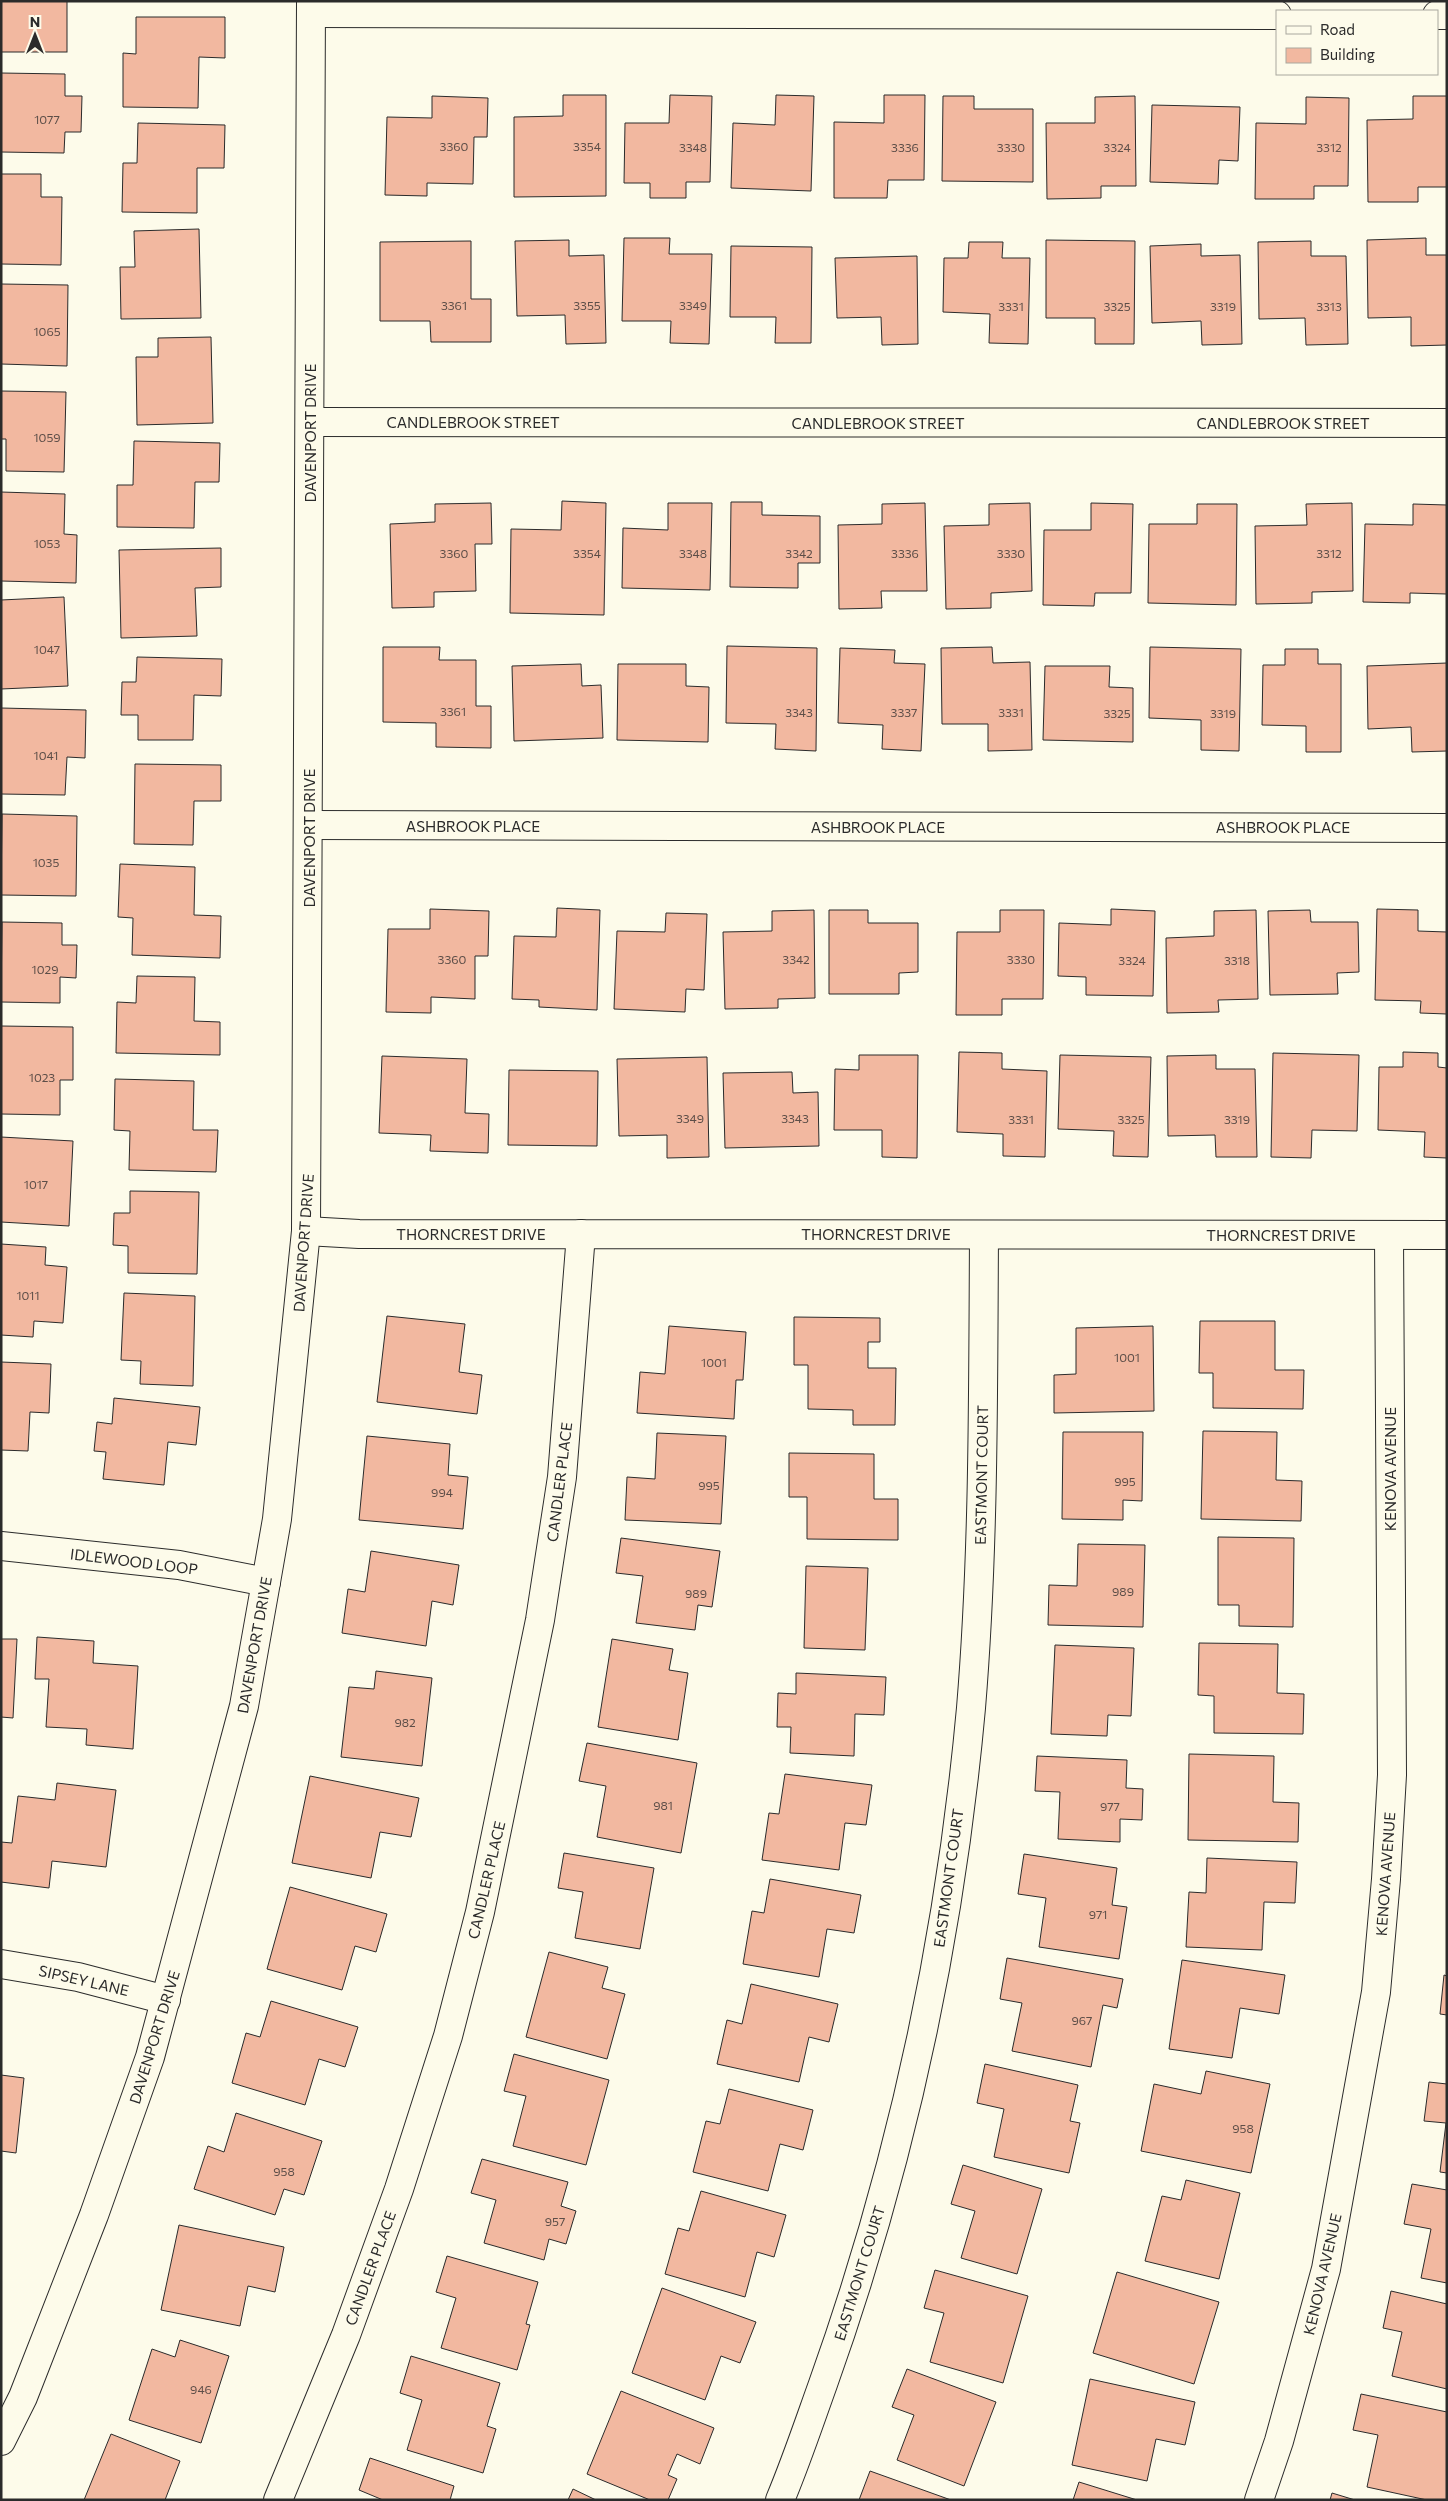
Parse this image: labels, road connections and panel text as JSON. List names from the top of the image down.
{
  "streets": {
    "street": [
      "CANDLEBROOK STREET",
      "DAVENPORT DRIVE",
      "ASHBROOK PLACE",
      "THORNCREST DRIVE",
      "KENOVA AVENUE",
      "EASTMONT COURT",
      "CANDLER PLACE",
      "IDLEWOOD LOOP",
      "SIPSEY LANE"
    ]
  },
  "crossings": [
    ["CANDLEBROOK STREET", "DAVENPORT DRIVE"],
    ["DAVENPORT DRIVE", "ASHBROOK PLACE"],
    ["DAVENPORT DRIVE", "THORNCREST DRIVE"],
    ["DAVENPORT DRIVE", "IDLEWOOD LOOP"],
    ["DAVENPORT DRIVE", "SIPSEY LANE"],
    ["THORNCREST DRIVE", "KENOVA AVENUE"],
    ["THORNCREST DRIVE", "EASTMONT COURT"],
    ["THORNCREST DRIVE", "CANDLER PLACE"]
  ],
  "house_numbers": [
    "1077",
    "3360",
    "3354",
    "3348",
    "3336",
    "3330",
    "3324",
    "3312",
    "3361",
    "3355",
    "3349",
    "3331",
    "3325",
    "3319",
    "3313",
    "1065",
    "1059",
    "1053",
    "3360",
    "3354",
    "3348",
    "3342",
    "3336",
    "3330",
    "3312",
    "1047",
    "3361",
    "3343",
    "3337",
    "3331",
    "3325",
    "3319",
    "1041",
    "1035",
    "3360",
    "3342",
    "3330",
    "3324",
    "3318",
    "1029",
    "1023",
    "3349",
    "3343",
    "3331",
    "3325",
    "3319",
    "1017",
    "1011",
    "1001",
    "1001",
    "995",
    "995",
    "994",
    "989",
    "989",
    "982",
    "981",
    "977",
    "971",
    "967",
    "958",
    "958",
    "957",
    "946"
  ],
  "legend": ["Road", "Building"],
  "north": "top"
}
